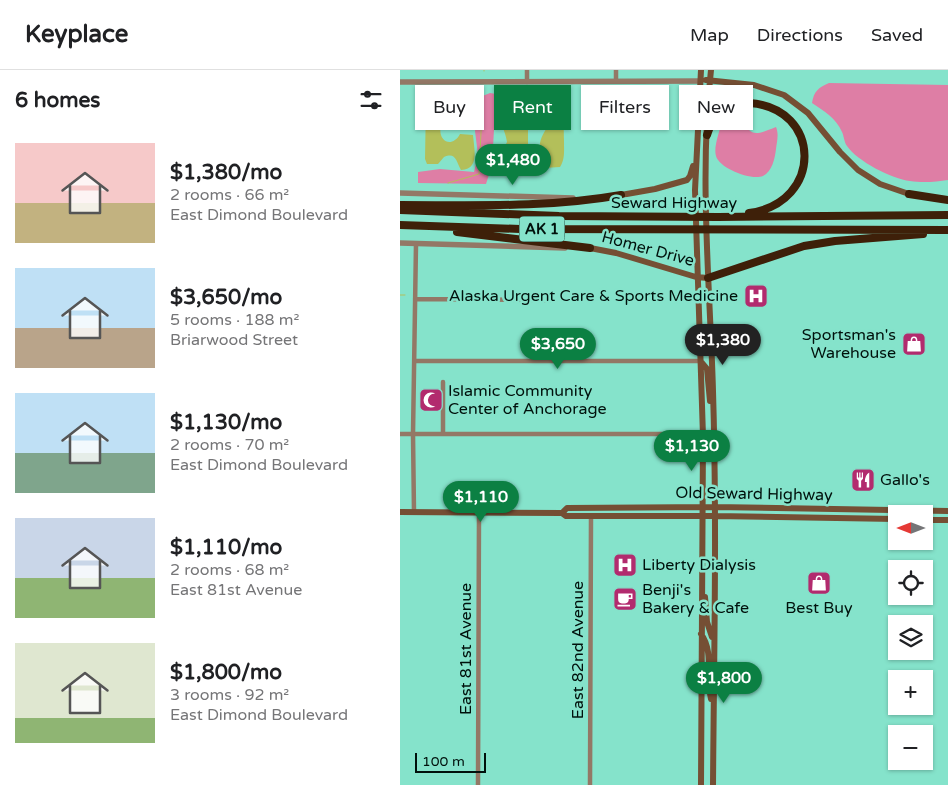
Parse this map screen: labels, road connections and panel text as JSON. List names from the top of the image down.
{
  "streets": {
    "highway": ["Seward Highway", "AK 1"],
    "main road": ["Homer Drive", "Old Seward Highway"],
    "street": ["East 81st Avenue", "East 82nd Avenue"]
  },
  "crossings": [
    ["Old Seward Highway", "East 81st Avenue"],
    ["Old Seward Highway", "East 82nd Avenue"]
  ],
  "places": {
    "hospital": ["Alaska Urgent Care & Sports Medicine", "Liberty Dialysis"],
    "shop": ["Sportsman's Warehouse", "Best Buy"],
    "mosque": ["Islamic Community Center of Anchorage"],
    "restaurant": ["Gallo's"],
    "cafe": ["Benji's Bakery & Cafe"]
  },
  "scale_bar": "100 m",
  "north": "left",
  "page": {
    "header": "Keyplace",
    "nav": ["Map", "Directions", "Saved"],
    "heading": "6 homes",
    "chip": [
      "Buy",
      "Rent",
      "Filters",
      "New"
    ],
    "list": [
      {
        "name": "$1,380/mo",
        "note": "2 rooms · 66 m² · East Dimond Boulevard"
      },
      {
        "name": "$3,650/mo",
        "note": "5 rooms · 188 m² · Briarwood Street"
      },
      {
        "name": "$1,130/mo",
        "note": "2 rooms · 70 m² · East Dimond Boulevard"
      },
      {
        "name": "$1,110/mo",
        "note": "2 rooms · 68 m² · East 81st Avenue"
      },
      {
        "name": "$1,800/mo",
        "note": "3 rooms · 92 m² · East Dimond Boulevard"
      }
    ],
    "price": [
      "$1,480",
      "$1,380",
      "$3,650",
      "$1,130",
      "$1,110",
      "$1,800"
    ],
    "map_buttons": ["+", "−"],
    "scale": "100 m"
  }
}
